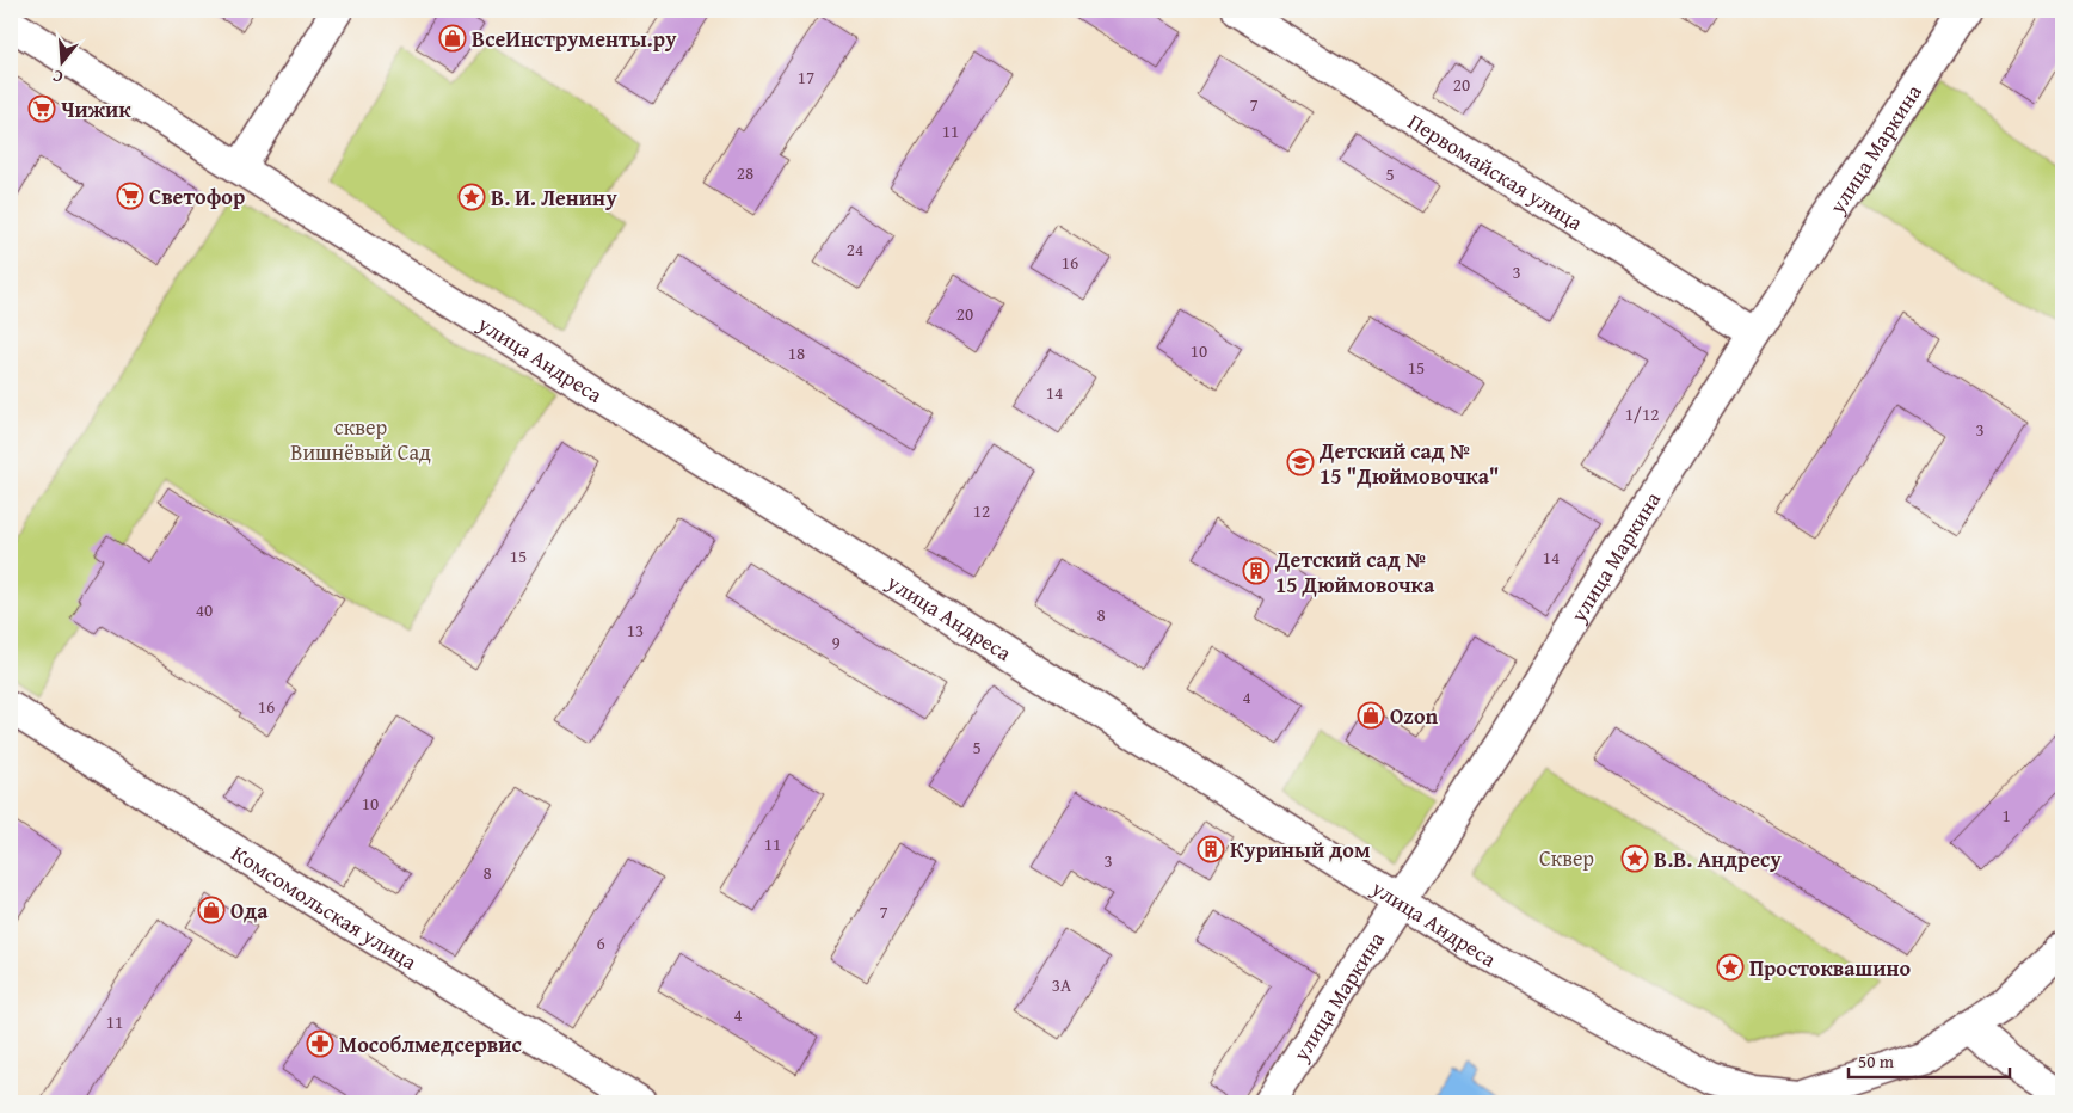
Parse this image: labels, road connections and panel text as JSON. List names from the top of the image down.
{
  "streets": {
    "street": [
      "улица Маркина",
      "Первомайская улица",
      "улица Андреса",
      "Комсомольская улица"
    ]
  },
  "crossings": [
    ["улица Маркина", "Первомайская улица"],
    ["улица Маркина", "улица Андреса"]
  ],
  "parks": ["сквер Вишнёвый Сад", "Сквер"],
  "places": {
    "shop": ["ВсеИнструменты.ру", "Ozon", "Ода"],
    "supermarket": ["Чижик", "Светофор"],
    "place": ["В. И. Ленину", "В.В. Андресу", "Простоквашино"],
    "school or university": ["Детский сад № 15 \"Дюймовочка\""],
    "building": ["Детский сад № 15 Дюймовочка", "Куриный дом"],
    "pharmacy": ["Мособлмедсервис"]
  },
  "house_numbers": [
    "17",
    "20",
    "7",
    "11",
    "28",
    "5",
    "24",
    "16",
    "3",
    "20",
    "10",
    "18",
    "15",
    "14",
    "1/12",
    "3",
    "12",
    "15",
    "14",
    "40",
    "8",
    "13",
    "9",
    "4",
    "16",
    "5",
    "10",
    "1",
    "11",
    "3",
    "8",
    "7",
    "6",
    "3А",
    "4",
    "11"
  ],
  "scale_bar": "50 m",
  "north": "bottom"
}
